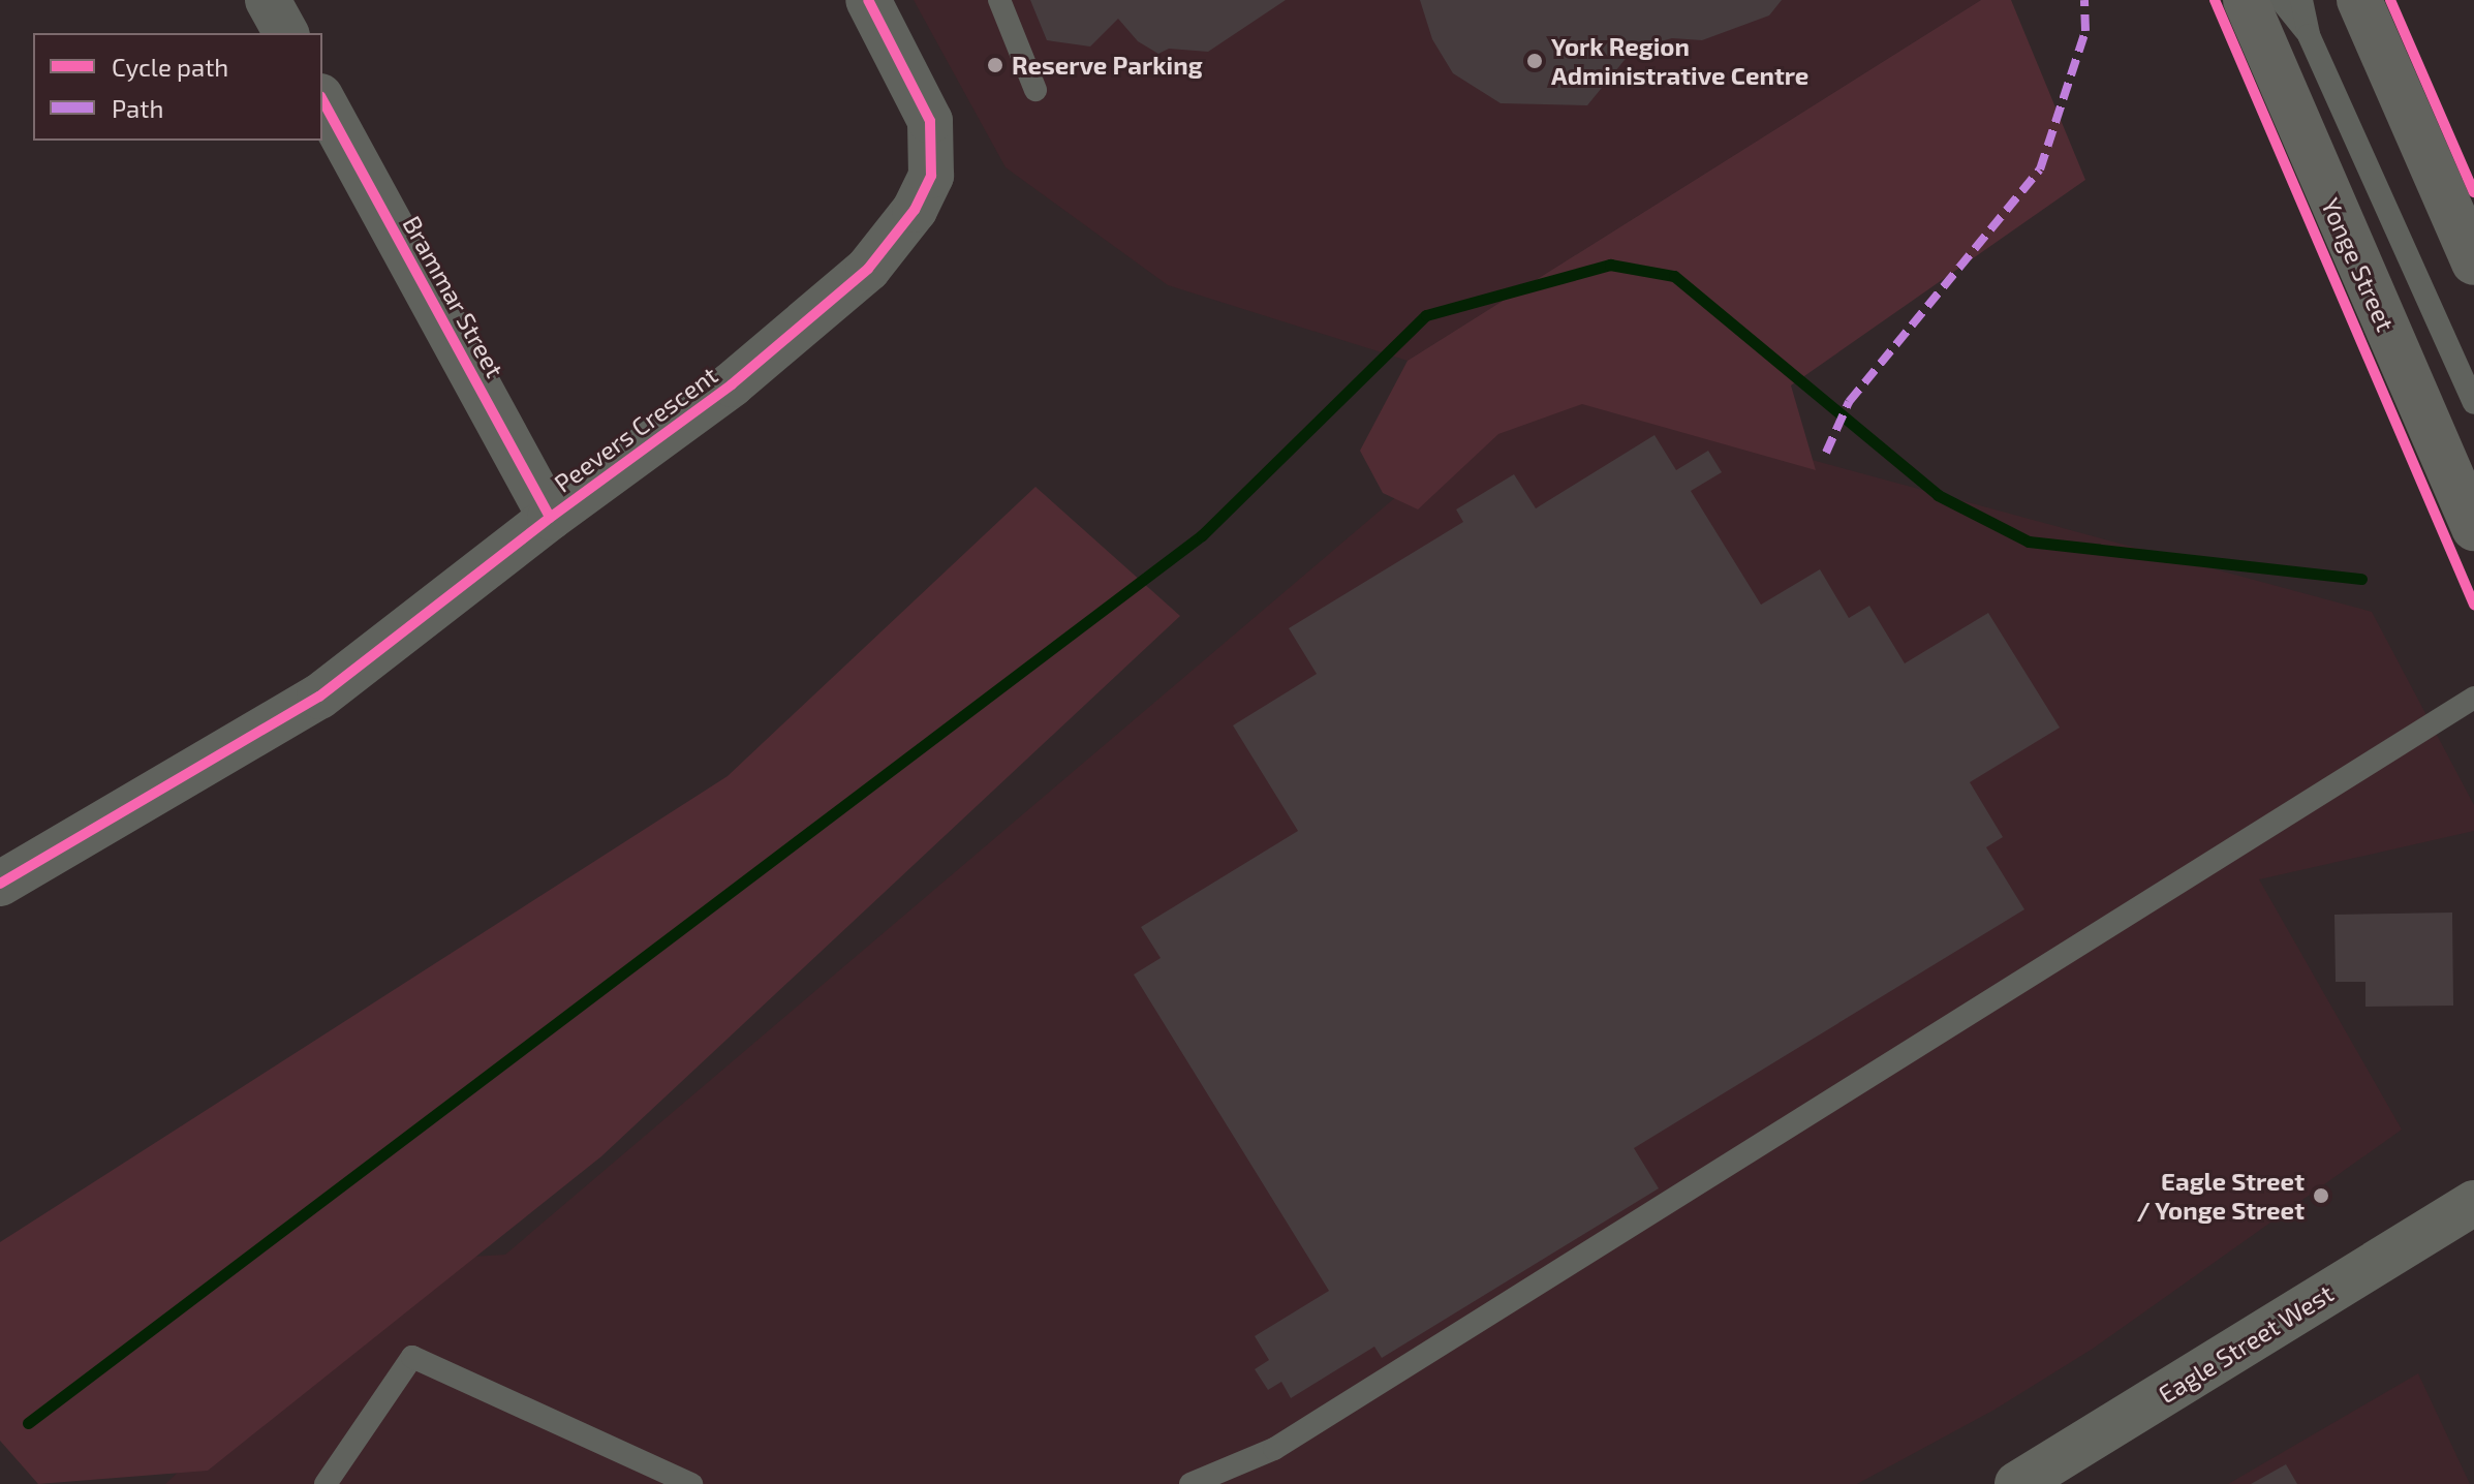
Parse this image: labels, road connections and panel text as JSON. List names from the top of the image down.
{
  "streets": {
    "main road": ["Yonge Street", "Eagle Street West"],
    "street": ["Brammar Street", "Peevers Crescent"]
  },
  "crossings": [
    ["Brammar Street", "Peevers Crescent"]
  ],
  "places": ["York Region Administrative Centre", "Reserve Parking", "Eagle Street / Yonge Street"],
  "legend": ["Cycle path", "Path"]
}
